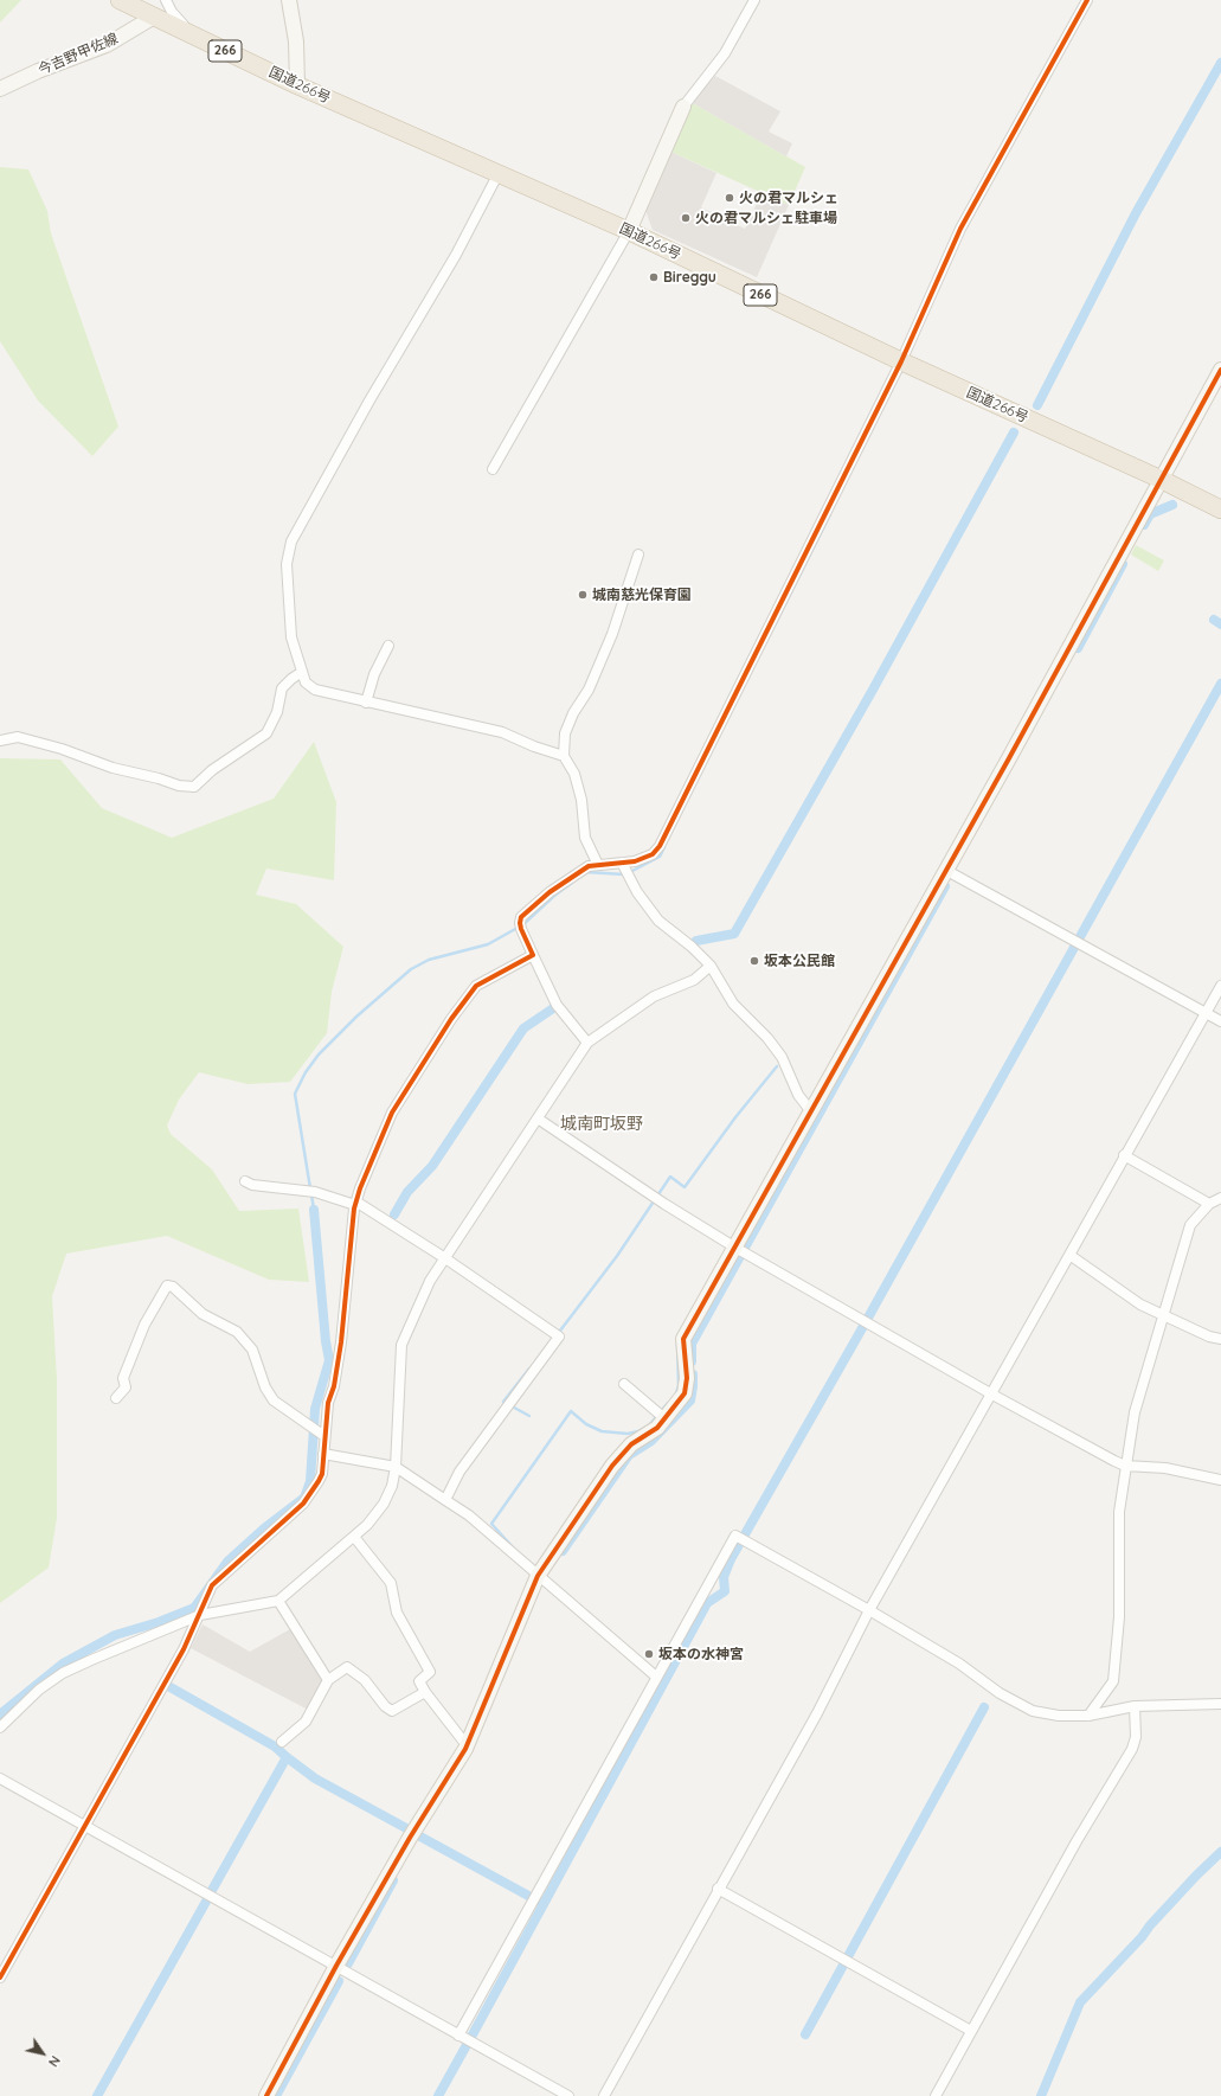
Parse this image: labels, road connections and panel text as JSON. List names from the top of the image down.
{
  "streets": {
    "highway": ["266", "国道266号"],
    "street": ["今吉野甲佐線"]
  },
  "crossings": [
    ["266", "今吉野甲佐線"],
    ["266", "国道266号"],
    ["今吉野甲佐線", "国道266号"]
  ],
  "districts": ["城南町坂野"],
  "places": [
    "火の君マルシェ",
    "火の君マルシェ駐車場",
    "Bireggu",
    "城南慈光保育園",
    "坂本公民館",
    "坂本の水神宮"
  ],
  "north": "bottom right"
}
